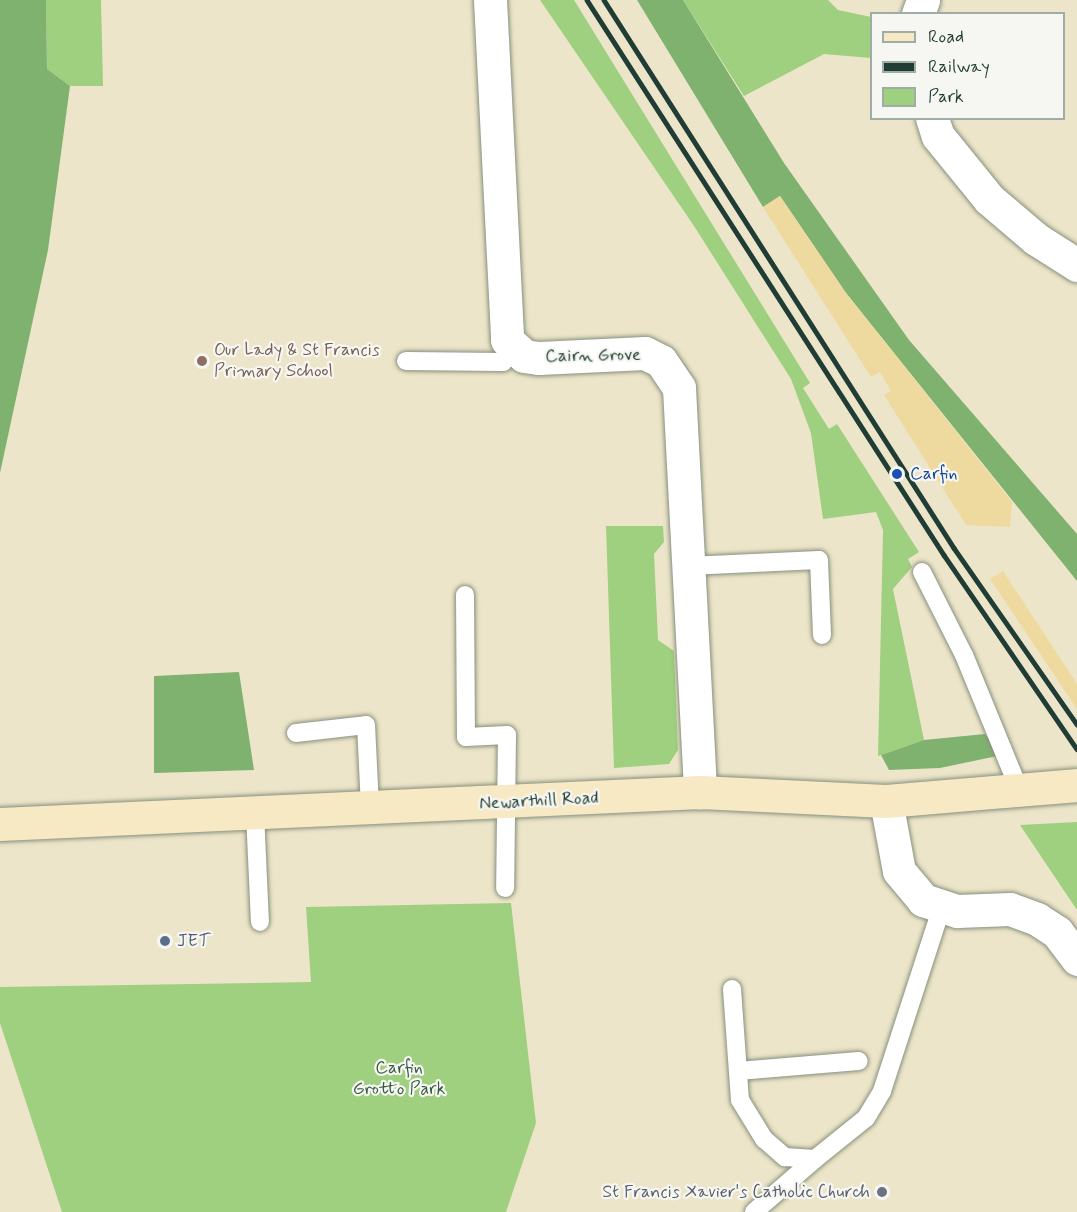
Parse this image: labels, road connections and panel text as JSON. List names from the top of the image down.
{
  "streets": {
    "main road": ["Newarthill Road"],
    "street": ["Cairn Grove"]
  },
  "crossings": [
    ["Cairn Grove", "Newarthill Road"]
  ],
  "parks": ["Carfin Grotto Park"],
  "places": [
    "Our Lady & St Francis Primary School",
    "Carfin",
    "JET",
    "St Francis Xavier's Catholic Church"
  ],
  "legend": ["Road", "Railway", "Park"]
}
